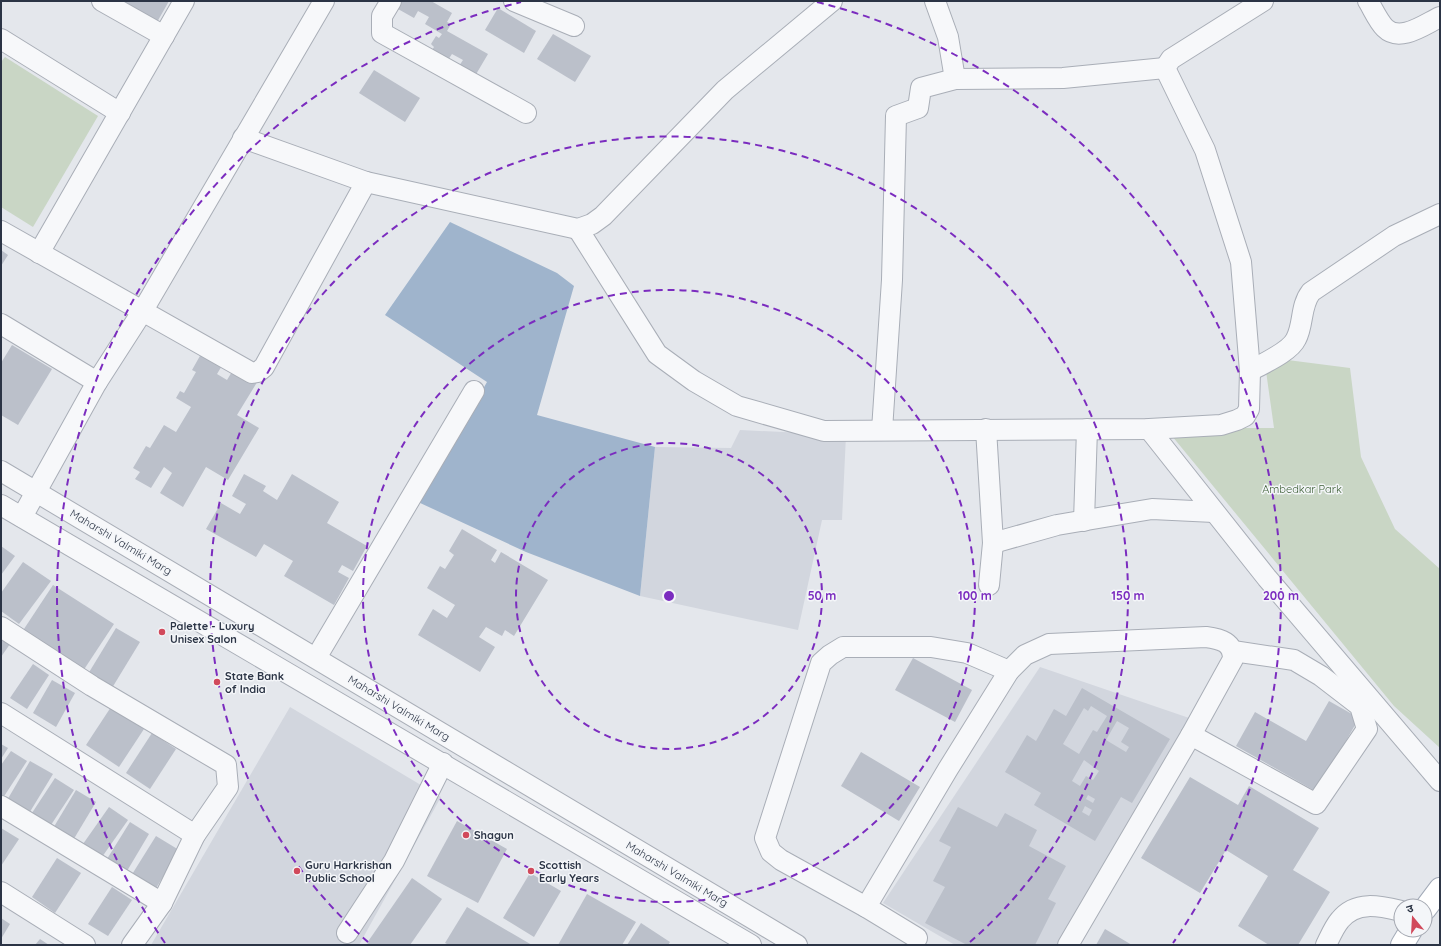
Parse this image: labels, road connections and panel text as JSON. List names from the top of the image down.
{
  "streets": {
    "street": ["Maharshi Valmiki Marg"]
  },
  "parks": ["Ambedkar Park"],
  "places": [
    "Palette - Luxury Unisex Salon",
    "State Bank of India",
    "Shagun",
    "Guru Harkrishan Public School",
    "Scottish Early Years"
  ],
  "north": "top",
  "rings": [
    "50 m",
    "100 m",
    "150 m",
    "200 m"
  ]
}
